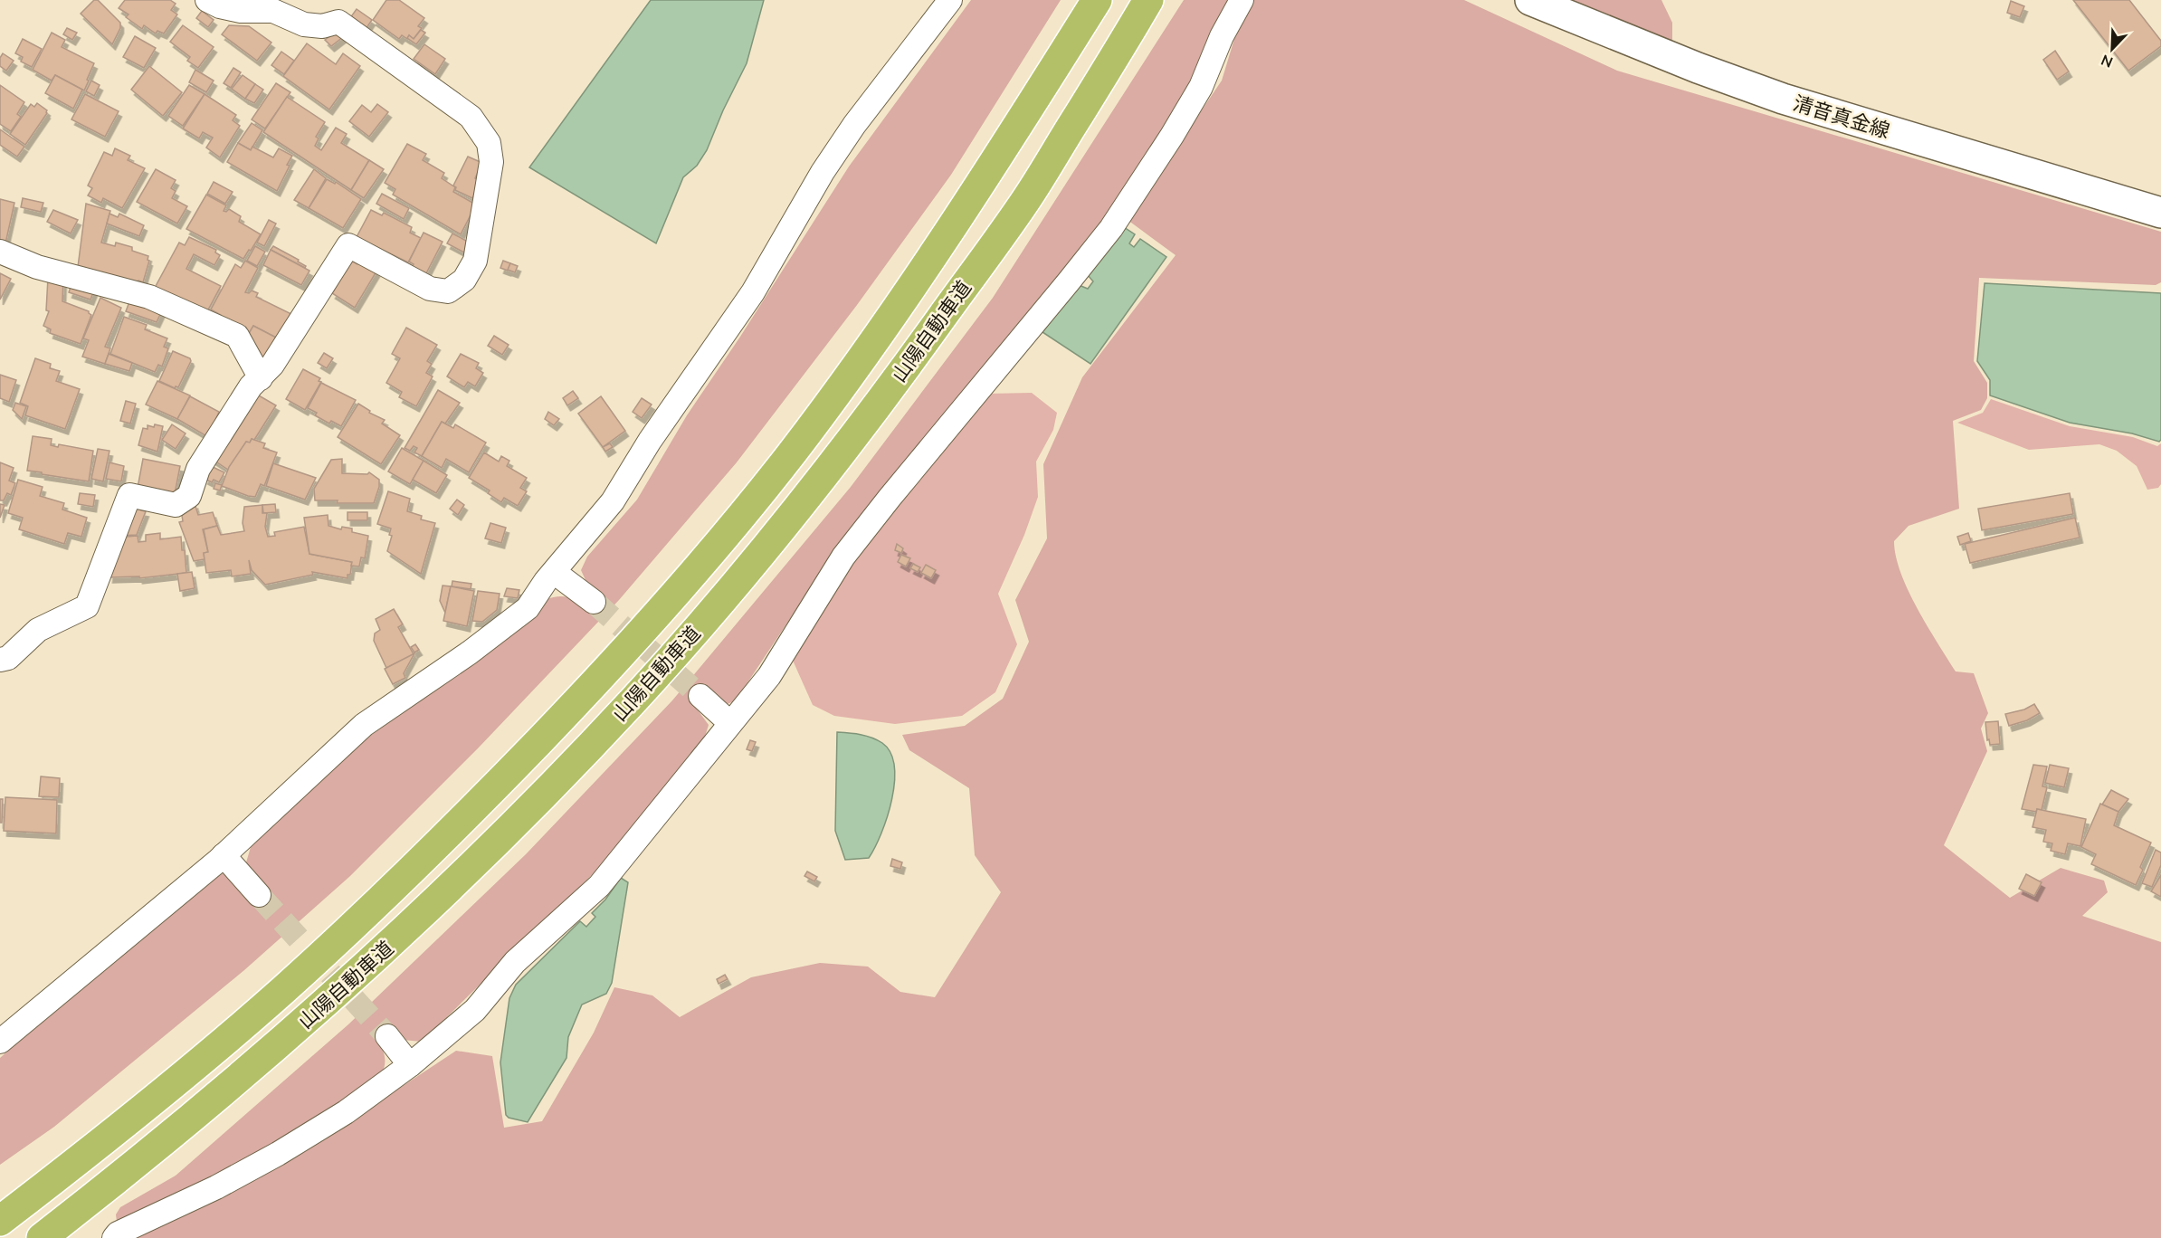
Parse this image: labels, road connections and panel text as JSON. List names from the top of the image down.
{
  "streets": {
    "highway": ["山陽自動車道"],
    "main road": ["清音真金線"]
  },
  "north": "bottom left"
}
